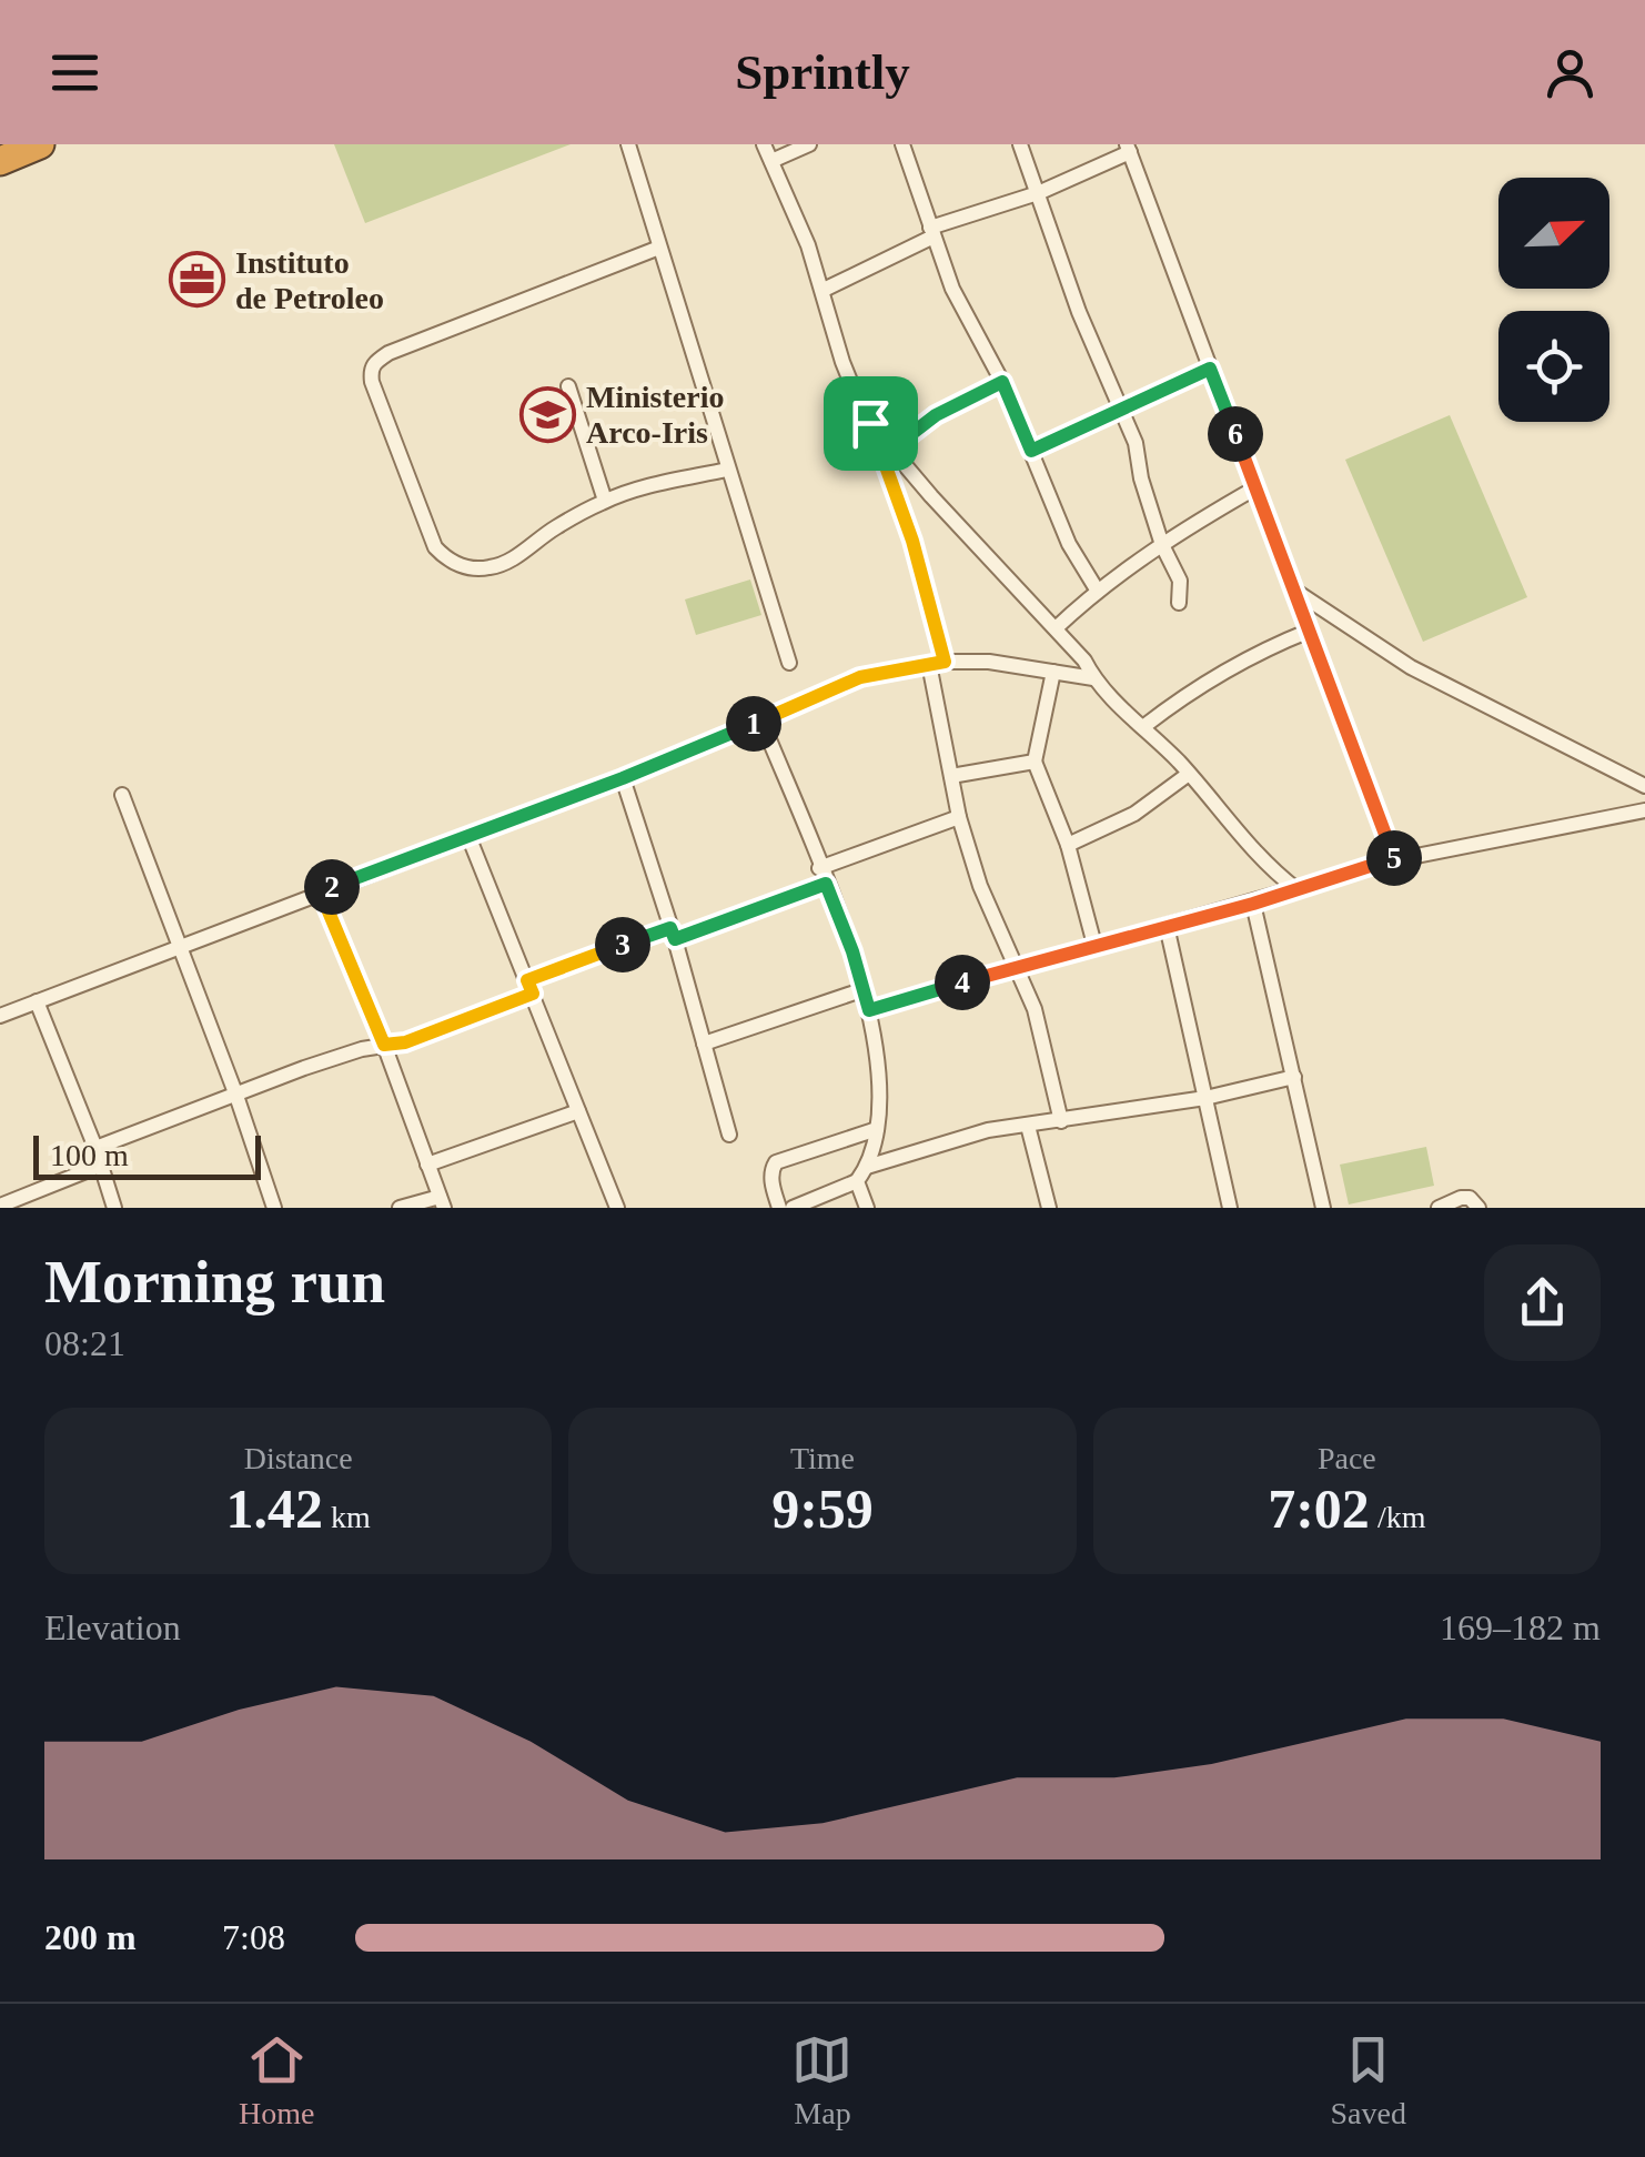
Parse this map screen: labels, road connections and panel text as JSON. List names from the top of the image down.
{
  "places": {
    "office": ["Instituto de Petroleo"],
    "school or university": ["Ministerio Arco-Iris"]
  },
  "scale_bar": "100 m",
  "north": "top right",
  "page": {
    "header": "Sprintly",
    "pins": [
      "6",
      "1",
      "5",
      "2",
      "3",
      "4"
    ],
    "scale": "100 m",
    "heading": ["Morning run", "08:21"],
    "stats": [
      ["Distance", "1.42 km"],
      ["Time", "9:59"],
      ["Pace", "7:02 /km"]
    ],
    "chart": ["Elevation", "169–182 m"],
    "list": [
      {
        "name": "200 m",
        "note": "7:08"
      }
    ],
    "tabs": ["Home", "Map", "Saved"]
  }
}
